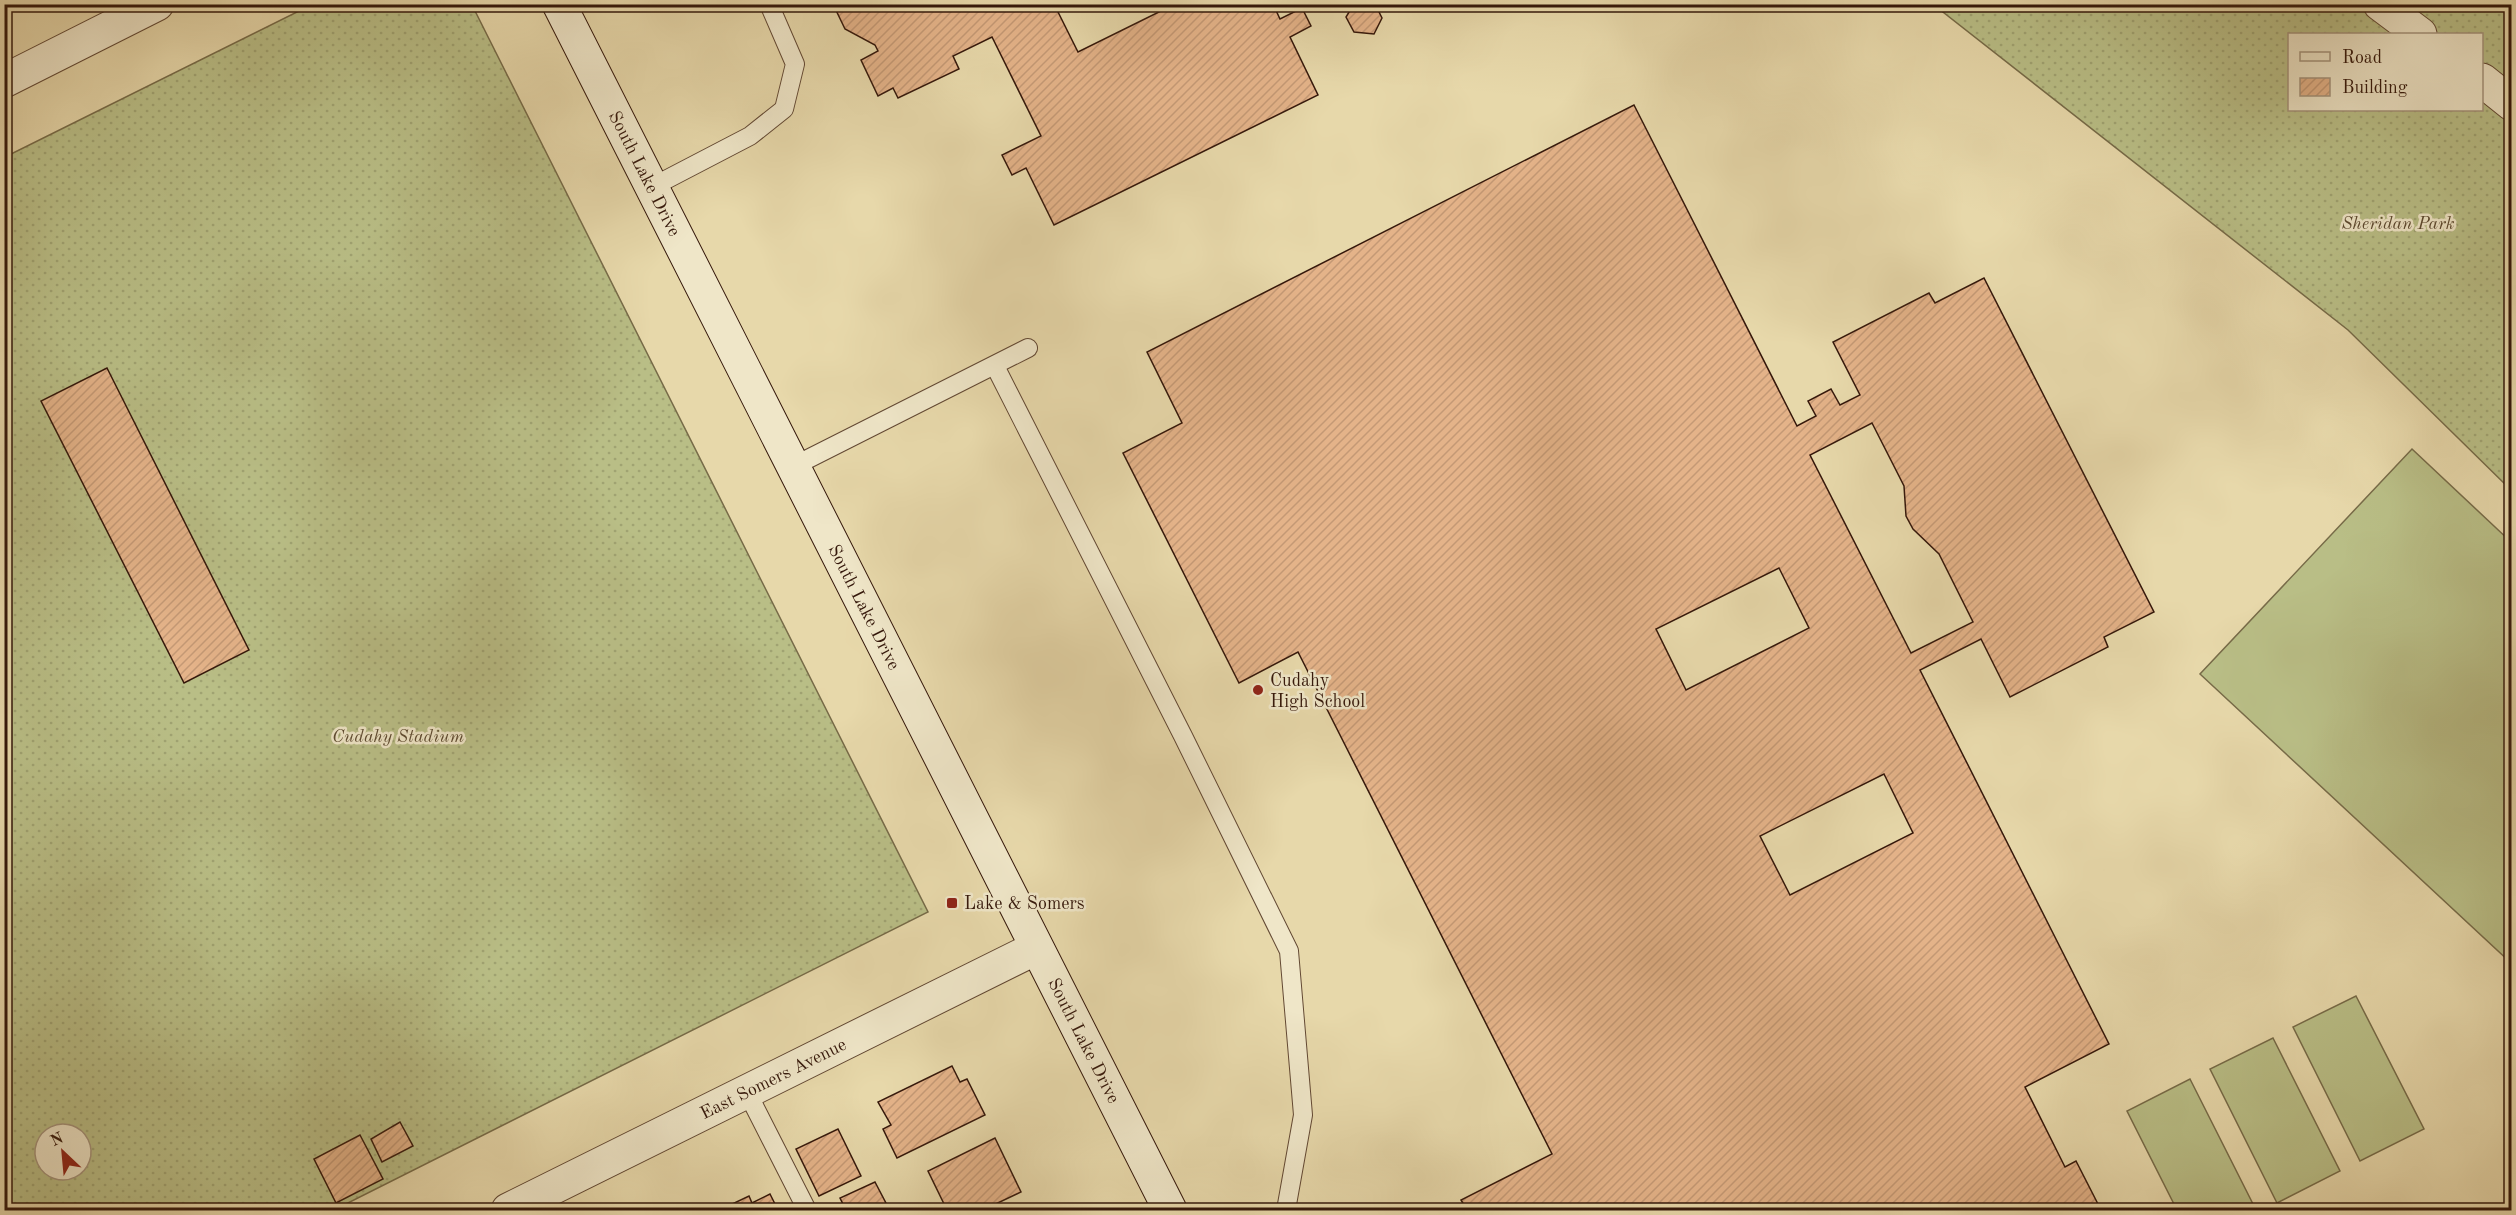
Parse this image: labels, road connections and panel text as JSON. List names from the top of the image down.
{
  "streets": {
    "main road": ["South Lake Drive", "East Somers Avenue"]
  },
  "crossings": [
    ["South Lake Drive", "East Somers Avenue"]
  ],
  "parks": ["Sheridan Park", "Cudahy Stadium"],
  "places": {
    "other": ["Cudahy High School"],
    "transit": ["Lake & Somers"]
  },
  "legend": ["Road", "Building"],
  "north": "top left"
}
